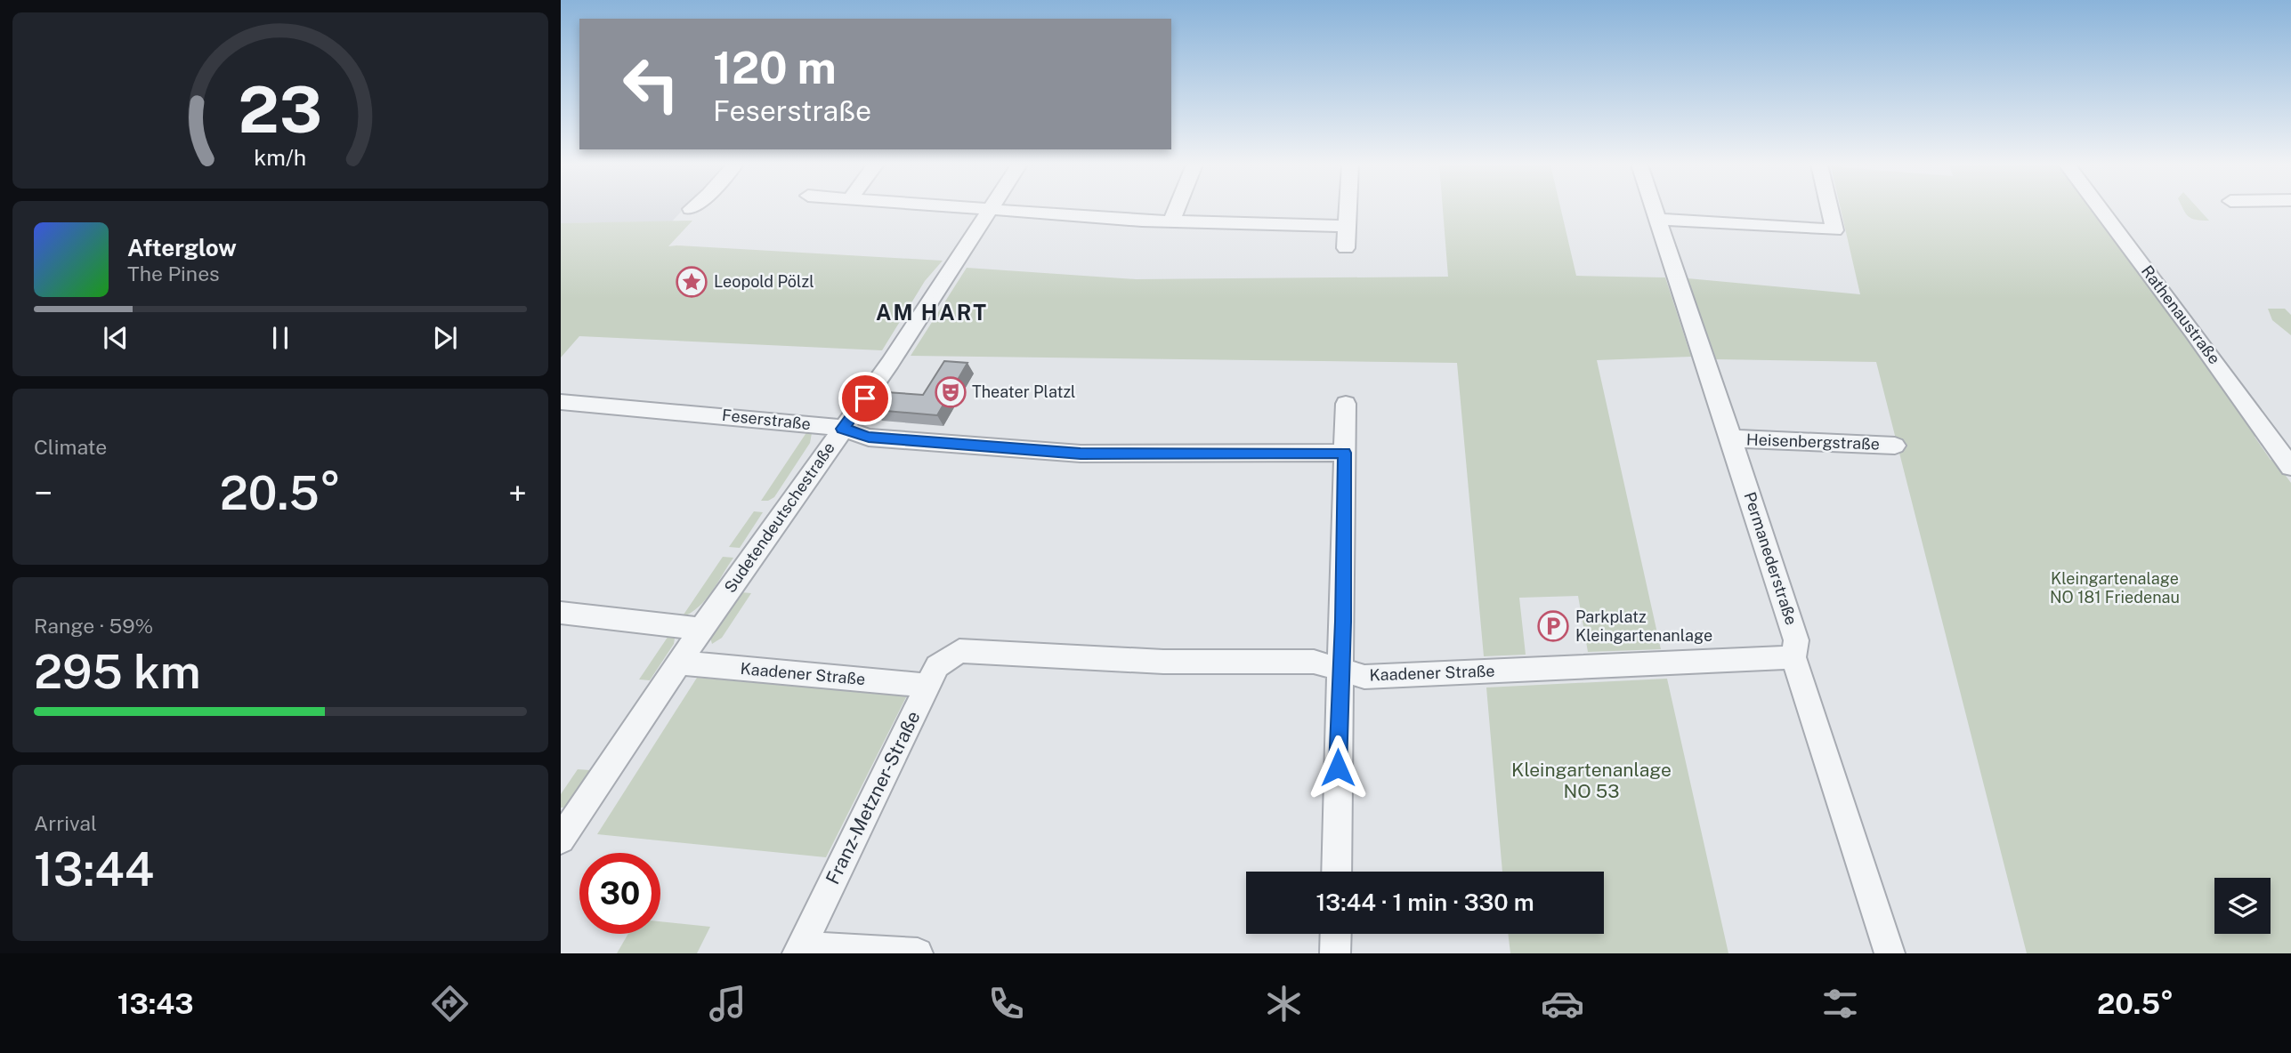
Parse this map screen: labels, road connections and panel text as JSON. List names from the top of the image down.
{
  "streets": {
    "street": [
      "Rathenaustraße",
      "Feserstraße",
      "Heisenbergstraße",
      "Sudetendeutschestraße",
      "Permanederstraße",
      "Kaadener Straße",
      "Franz-Metzner-Straße"
    ]
  },
  "crossings": [
    ["Feserstraße", "Sudetendeutschestraße"],
    ["Heisenbergstraße", "Permanederstraße"],
    ["Sudetendeutschestraße", "Kaadener Straße"],
    ["Permanederstraße", "Kaadener Straße"],
    ["Kaadener Straße", "Franz-Metzner-Straße"]
  ],
  "districts": ["AM HART"],
  "parks": ["Kleingartenalage NO 181 Friedenau", "Kleingartenanlage NO 53"],
  "places": {
    "place": ["Leopold Pölzl"],
    "theatre": ["Theater Platzl"],
    "parking": ["Parkplatz Kleingartenanlage"]
  },
  "page": {
    "turn": ["120 m", "Feserstraße"],
    "song": ["Afterglow", "The Pines"],
    "tile": [
      "Climate",
      ["Range · 59%", "295 km"],
      ["Arrival", "13:44"]
    ],
    "heat": ["−", "20.5°", "+"],
    "limit": "30",
    "trip": "13:44 · 1 min · 330 m",
    "tabs": ["13:43", "20.5°"],
    "gauge": ["23", "km/h"]
  }
}
